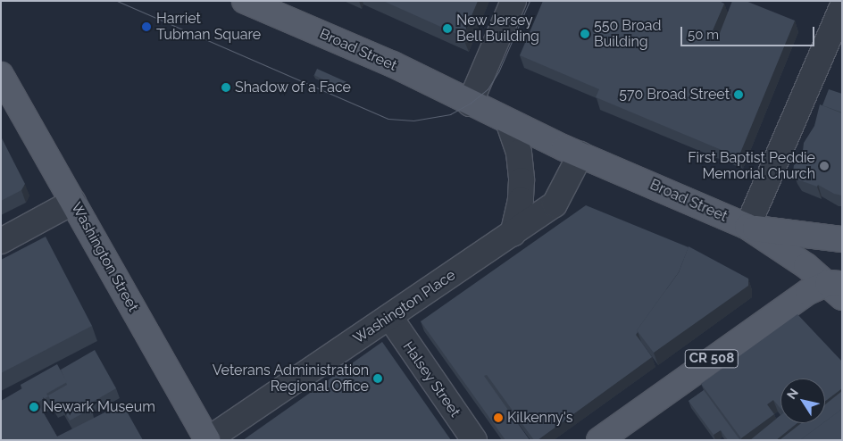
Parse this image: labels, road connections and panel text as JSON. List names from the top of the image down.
{
  "streets": {
    "main road": ["Broad Street", "Washington Street", "CR 508"],
    "street": ["Washington Place", "Halsey Street"]
  },
  "crossings": [
    ["Broad Street", "Washington Place"],
    ["Washington Street", "Washington Place"],
    ["Washington Place", "Halsey Street"]
  ],
  "places": [
    "Harriet Tubman Square",
    "New Jersey Bell Building",
    "550 Broad Building",
    "Shadow of a Face",
    "570 Broad Street",
    "First Baptist Peddie Memorial Church",
    "Veterans Administration Regional Office",
    "Newark Museum",
    "Kilkenny's"
  ],
  "scale_bar": "50 m",
  "north": "top left"
}
